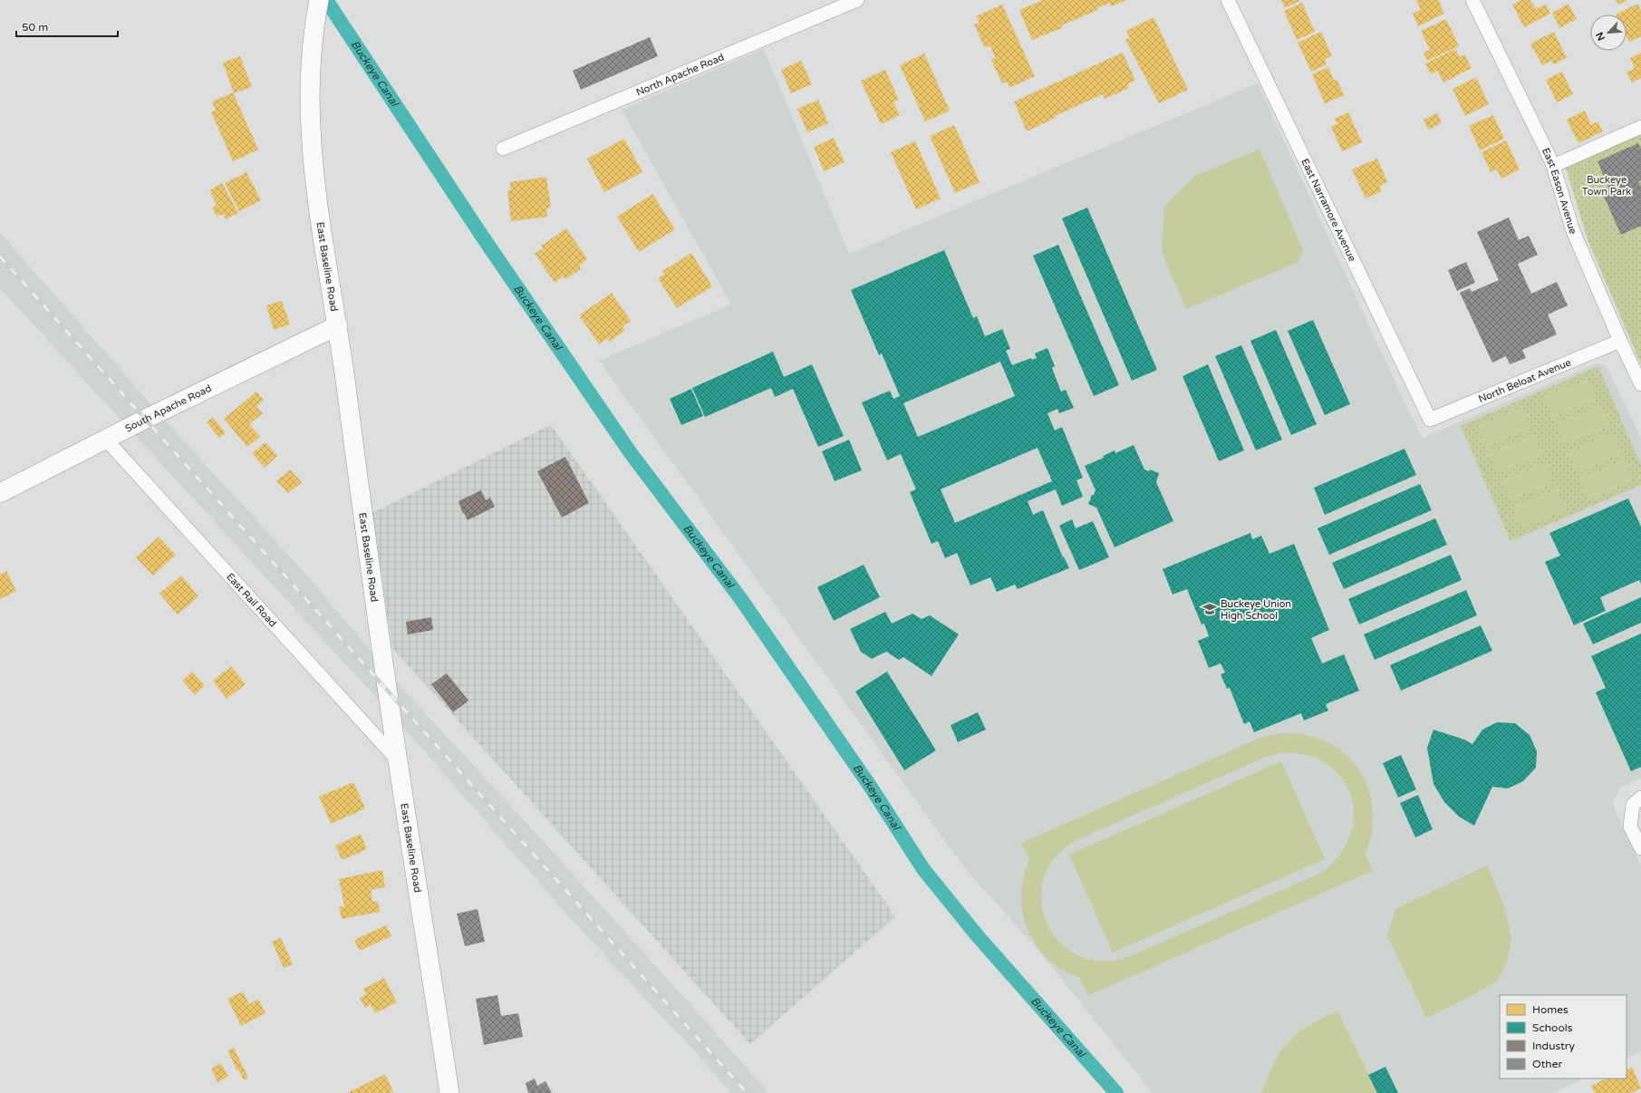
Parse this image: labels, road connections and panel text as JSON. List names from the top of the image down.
{
  "streets": {
    "main road": ["East Baseline Road", "South Apache Road"],
    "street": [
      "North Apache Road",
      "East Eason Avenue",
      "East Narramore Avenue",
      "North Beloat Avenue",
      "East Rail Road"
    ]
  },
  "crossings": [
    ["East Eason Avenue", "North Beloat Avenue"],
    ["East Narramore Avenue", "North Beloat Avenue"],
    ["East Baseline Road", "South Apache Road"],
    ["East Baseline Road", "East Rail Road"],
    ["South Apache Road", "East Rail Road"]
  ],
  "water": ["Buckeye Canal"],
  "parks": ["Buckeye Town Park"],
  "places": {
    "school or university": ["Buckeye Union High School"]
  },
  "legend": [
    "Homes",
    "Schools",
    "Industry",
    "Other"
  ],
  "scale_bar": "50 m",
  "north": "bottom left"
}
